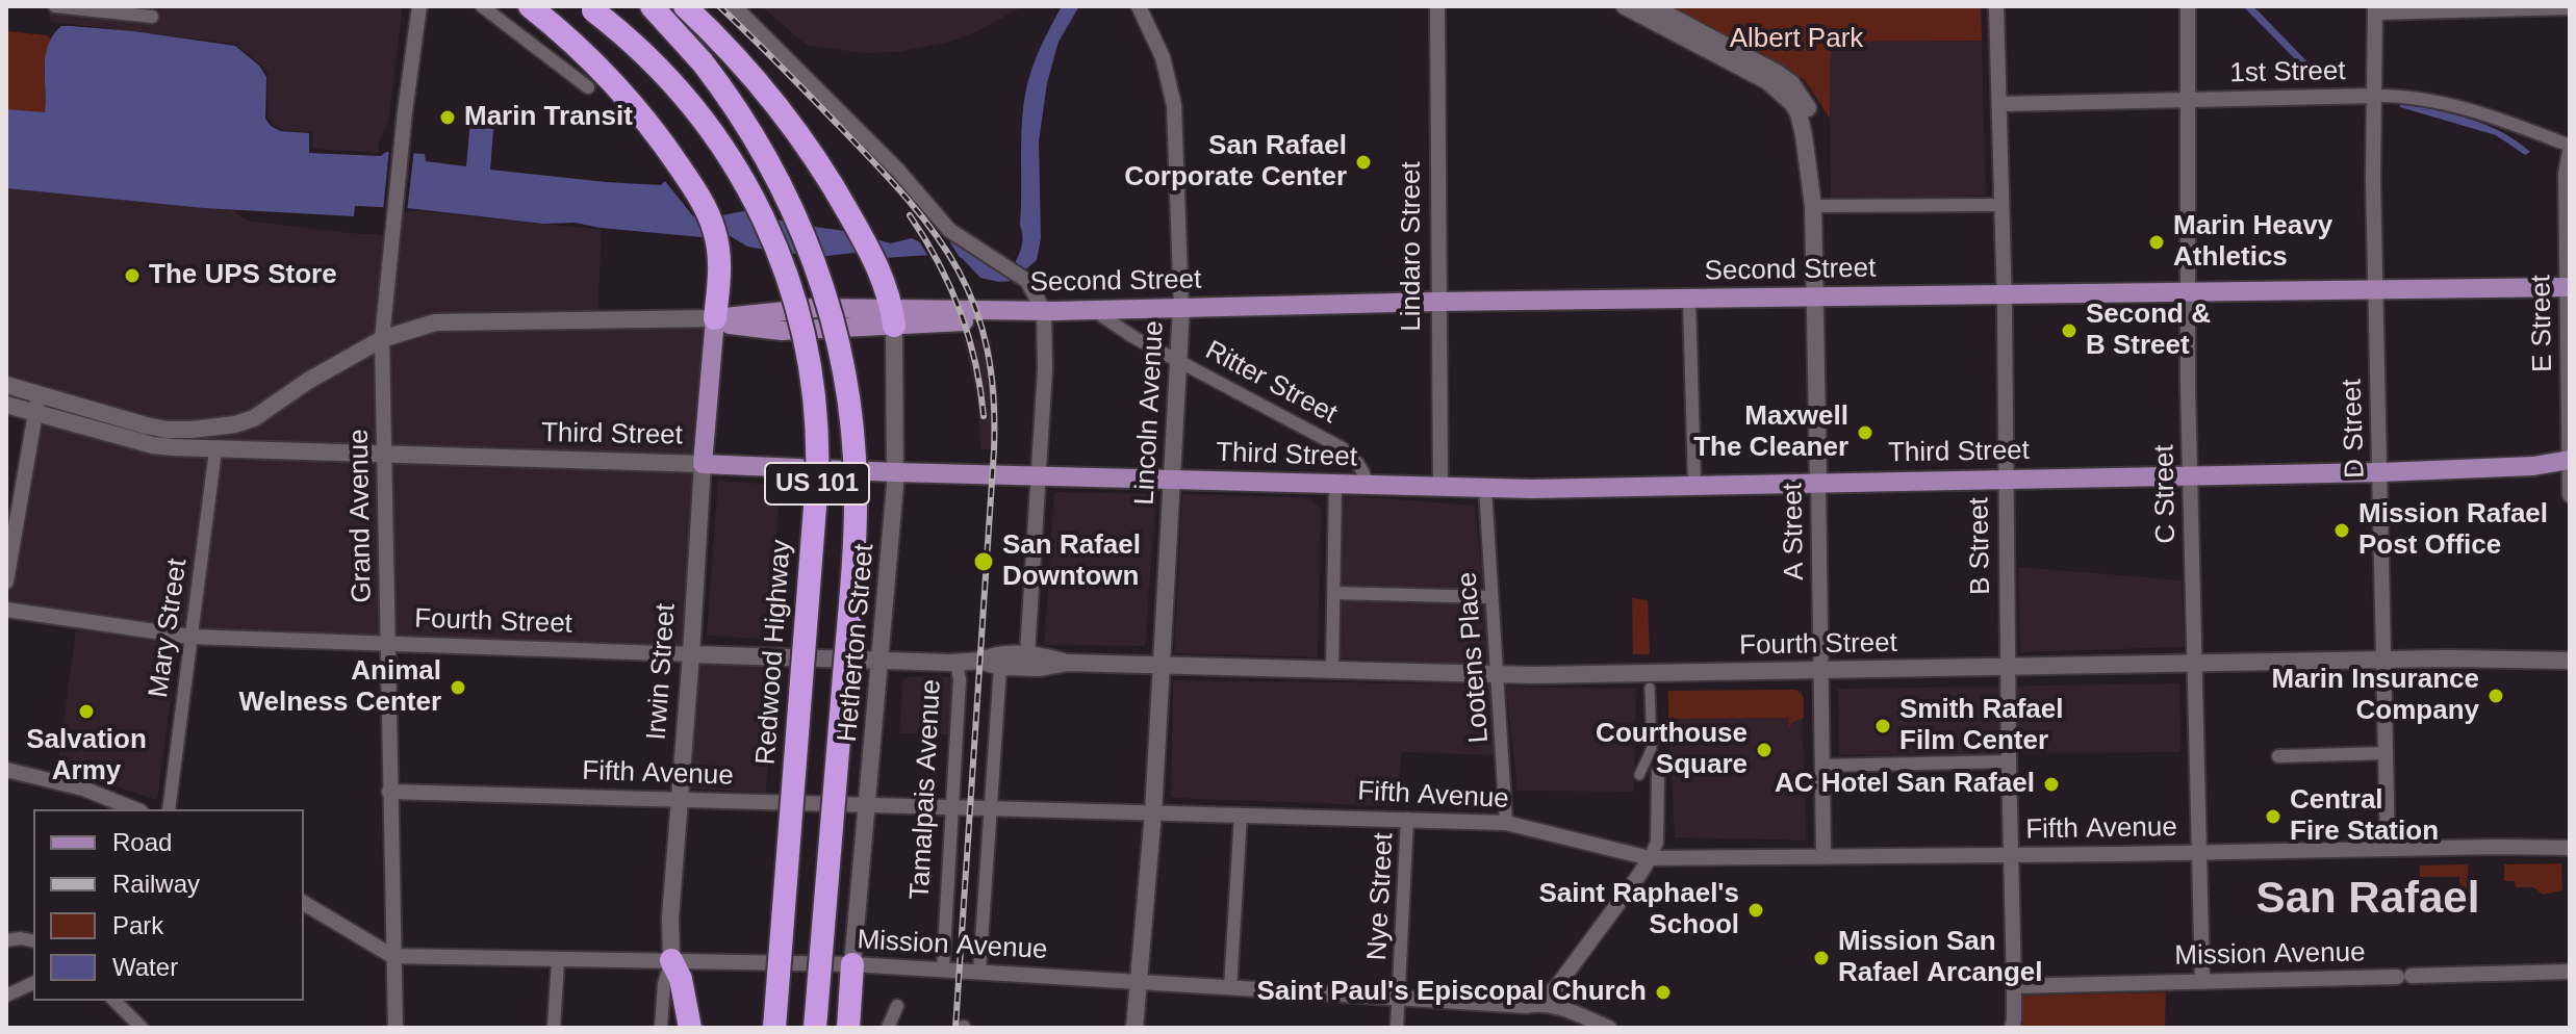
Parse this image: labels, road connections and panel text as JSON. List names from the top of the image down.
{
  "streets": {
    "highway": ["US 101", "Redwood Highway"],
    "main road": [
      "Second Street",
      "Lincoln Avenue",
      "Third Street",
      "A Street",
      "Fourth Street",
      "Hetherton Street",
      "Irwin Street"
    ],
    "street": [
      "1st Street",
      "Lindaro Street",
      "E Street",
      "Ritter Street",
      "D Street",
      "C Street",
      "Grand Avenue",
      "B Street",
      "Mary Street",
      "Lootens Place",
      "Fifth Avenue",
      "Tamalpais Avenue",
      "Nye Street",
      "Mission Avenue"
    ]
  },
  "crossings": [
    ["1st Street", "E Street"],
    ["1st Street", "D Street"],
    ["1st Street", "C Street"],
    ["1st Street", "B Street"],
    ["Lindaro Street", "Second Street"],
    ["Lindaro Street", "Third Street"],
    ["Second Street", "E Street"],
    ["Second Street", "Ritter Street"],
    ["Second Street", "Lincoln Avenue"],
    ["Second Street", "D Street"],
    ["Second Street", "C Street"],
    ["Second Street", "Grand Avenue"],
    ["Second Street", "A Street"],
    ["Second Street", "B Street"],
    ["Second Street", "Hetherton Street"],
    ["Second Street", "Irwin Street"],
    ["E Street", "Third Street"],
    ["Ritter Street", "Lincoln Avenue"],
    ["Ritter Street", "Third Street"],
    ["Lincoln Avenue", "Third Street"],
    ["Lincoln Avenue", "Fourth Street"],
    ["Lincoln Avenue", "Fifth Avenue"],
    ["Lincoln Avenue", "Mission Avenue"],
    ["D Street", "Third Street"],
    ["D Street", "Fourth Street"],
    ["D Street", "Fifth Avenue"],
    ["Third Street", "C Street"],
    ["Third Street", "Grand Avenue"],
    ["Third Street", "A Street"],
    ["Third Street", "B Street"],
    ["Third Street", "Mary Street"],
    ["Third Street", "Hetherton Street"],
    ["Third Street", "Lootens Place"],
    ["Third Street", "Irwin Street"],
    ["C Street", "Fourth Street"],
    ["C Street", "Fifth Avenue"],
    ["C Street", "Mission Avenue"],
    ["Grand Avenue", "Fourth Street"],
    ["Grand Avenue", "Fifth Avenue"],
    ["Grand Avenue", "Mission Avenue"],
    ["A Street", "Fourth Street"],
    ["A Street", "Fifth Avenue"],
    ["B Street", "Fourth Street"],
    ["B Street", "Fifth Avenue"],
    ["B Street", "Mission Avenue"],
    ["Fourth Street", "Mary Street"],
    ["Fourth Street", "Hetherton Street"],
    ["Fourth Street", "Lootens Place"],
    ["Fourth Street", "Irwin Street"],
    ["Fourth Street", "Tamalpais Avenue"],
    ["Hetherton Street", "Fifth Avenue"],
    ["Hetherton Street", "Mission Avenue"],
    ["Lootens Place", "Fifth Avenue"],
    ["Irwin Street", "Fifth Avenue"],
    ["Irwin Street", "Mission Avenue"],
    ["Fifth Avenue", "Tamalpais Avenue"],
    ["Fifth Avenue", "Nye Street"],
    ["Tamalpais Avenue", "Mission Avenue"],
    ["Nye Street", "Mission Avenue"]
  ],
  "districts": ["San Rafael"],
  "parks": ["Albert Park"],
  "places": [
    "Marin Transit",
    "San Rafael Corporate Center",
    "Marin Heavy Athletics",
    "The UPS Store",
    "Second & B Street",
    "Maxwell The Cleaner",
    "Mission Rafael Post Office",
    "San Rafael Downtown",
    "Animal Welness Center",
    "Marin Insurance Company",
    "Salvation Army",
    "Smith Rafael Film Center",
    "Courthouse Square",
    "AC Hotel San Rafael",
    "Central Fire Station",
    "Saint Raphael's School",
    "Mission San Rafael Arcangel",
    "Saint Paul's Episcopal Church"
  ],
  "legend": [
    "Road",
    "Railway",
    "Park",
    "Water"
  ]
}
